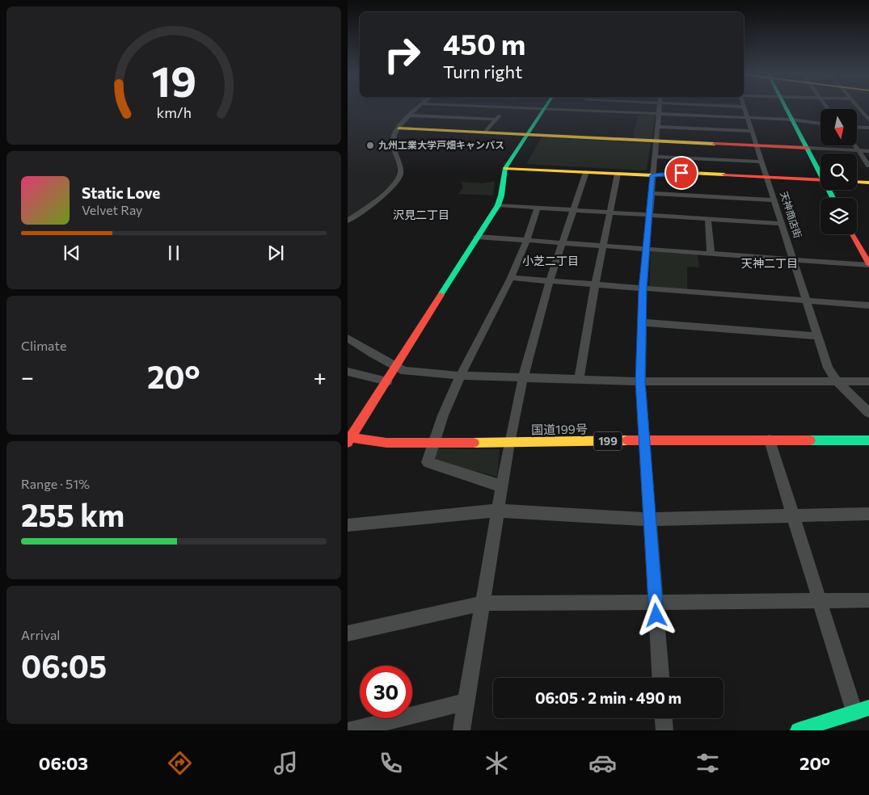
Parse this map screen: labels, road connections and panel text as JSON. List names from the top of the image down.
{
  "streets": {
    "main road": ["国道199号", "199"],
    "street": ["天神商店街"]
  },
  "districts": ["沢見二丁目", "小芝二丁目", "天神二丁目"],
  "places": ["九州工業大学戸畑キャンパス"],
  "north": "bottom",
  "page": {
    "turn": ["450 m", "Turn right"],
    "song": ["Static Love", "Velvet Ray"],
    "tile": [
      "Climate",
      ["Range · 51%", "255 km"],
      ["Arrival", "06:05"]
    ],
    "heat": ["−", "20°", "+"],
    "limit": "30",
    "trip": "06:05 · 2 min · 490 m",
    "tabs": ["06:03", "20°"],
    "gauge": ["19", "km/h"]
  }
}
